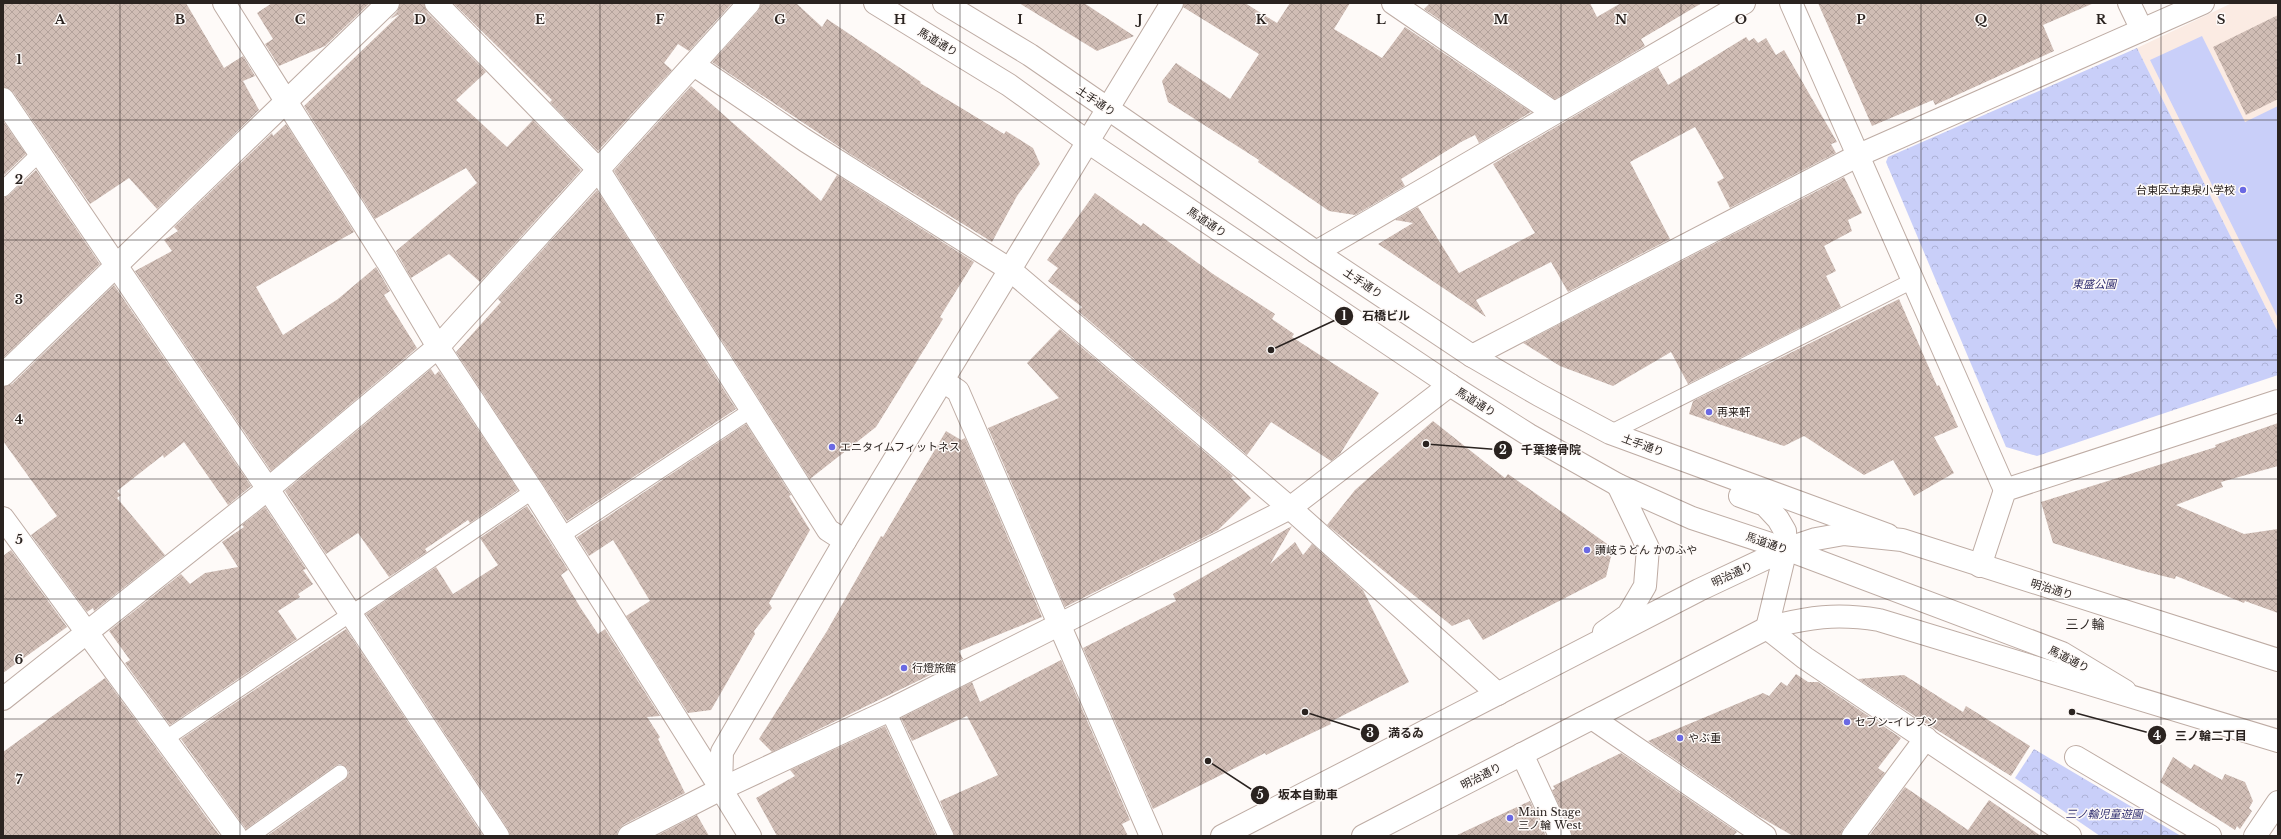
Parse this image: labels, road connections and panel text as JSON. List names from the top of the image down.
{
  "streets": {
    "street": ["馬道通り", "土手通り", "明治通り"]
  },
  "crossings": [
    ["馬道通り", "明治通り"],
    ["土手通り", "明治通り"]
  ],
  "districts": ["三ノ輪"],
  "parks": ["東盛公園", "三ノ輪児童遊園"],
  "places": [
    "台東区立東泉小学校",
    "石橋ビル",
    "再来軒",
    "千葉接骨院",
    "エニタイムフィットネス",
    "讃岐うどん かのふや",
    "行燈旅館",
    "満るゐ",
    "三ノ輪二丁目",
    "セブン-イレブン",
    "やぶ重",
    "坂本自動車",
    "Main Stage 三ノ輪 West"
  ],
  "grid": {
    "columns": [
      "A",
      "B",
      "C",
      "D",
      "E",
      "F",
      "G",
      "H",
      "I",
      "J",
      "K",
      "L",
      "M",
      "N",
      "O",
      "P",
      "Q",
      "R",
      "S"
    ],
    "rows": [
      "1",
      "2",
      "3",
      "4",
      "5",
      "6",
      "7"
    ]
  }
}
